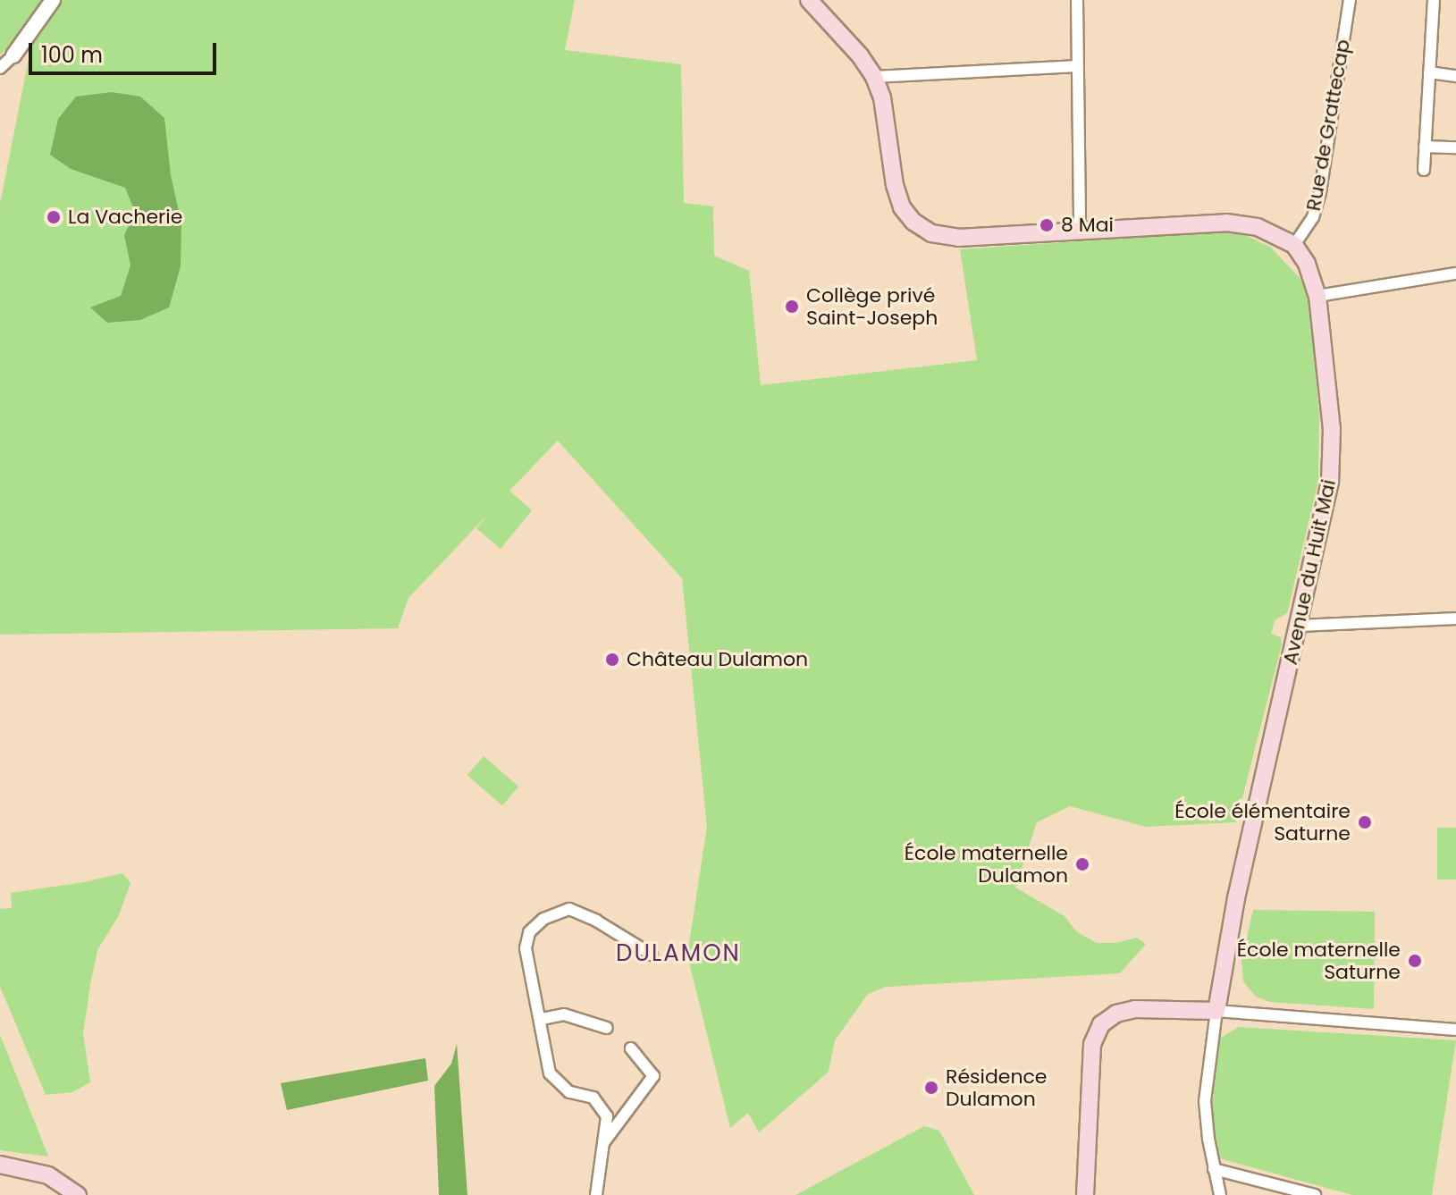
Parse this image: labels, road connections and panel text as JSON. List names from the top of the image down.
{
  "streets": {
    "main road": ["Avenue du Huit Mai"],
    "street": ["Rue de Grattecap"]
  },
  "crossings": [
    ["Rue de Grattecap", "Avenue du Huit Mai"]
  ],
  "districts": ["DULAMON"],
  "places": [
    "La Vacherie",
    "8 Mai",
    "Collège privé Saint-Joseph",
    "Château Dulamon",
    "École élémentaire Saturne",
    "École maternelle Dulamon",
    "École maternelle Saturne",
    "Résidence Dulamon"
  ],
  "scale_bar": "100 m"
}
